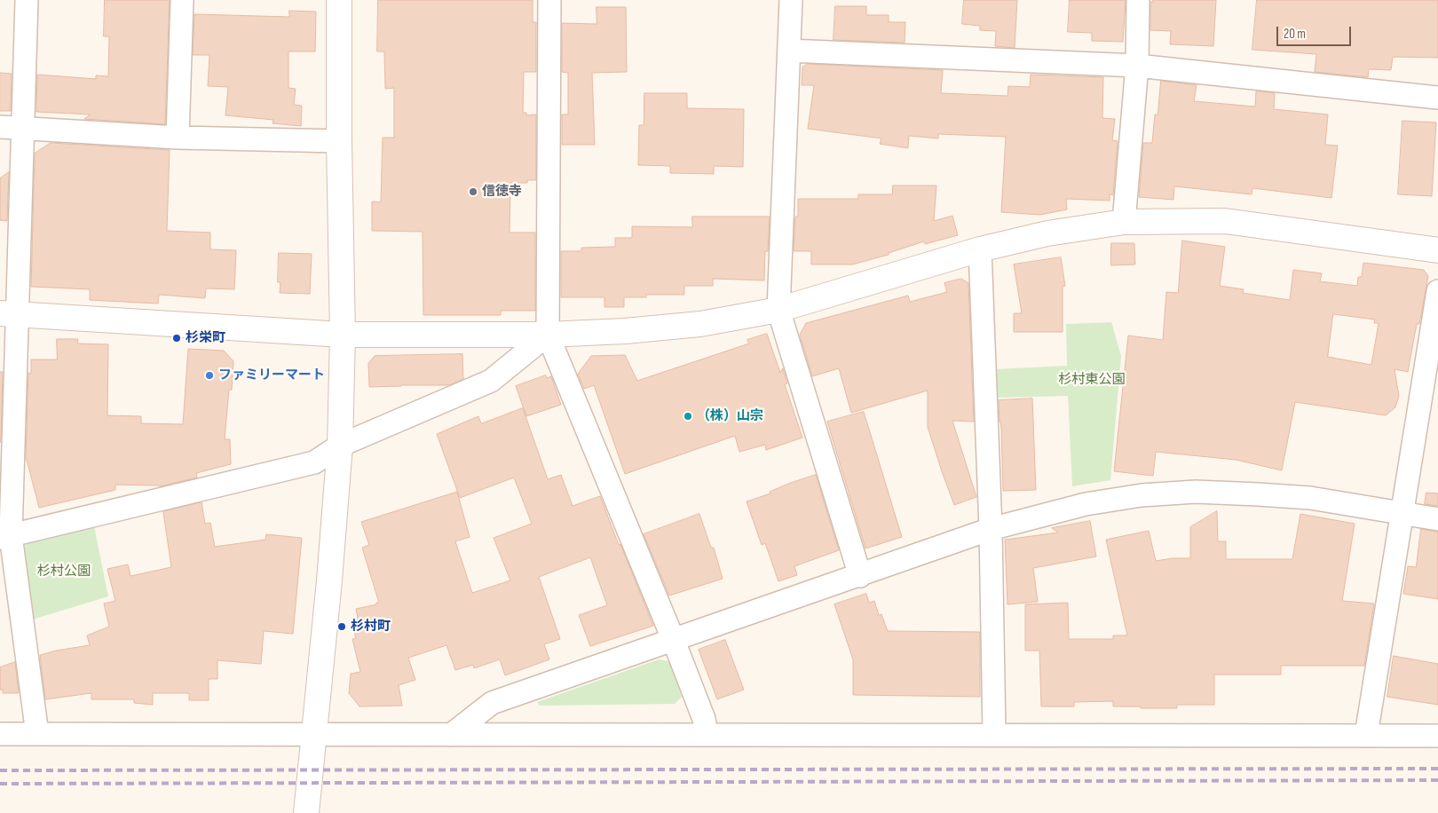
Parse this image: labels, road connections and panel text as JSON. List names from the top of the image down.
{
  "parks": ["杉村東公園", "杉村公園"],
  "places": [
    "信徳寺",
    "杉栄町",
    "ファミリーマート",
    "（株）山宗",
    "杉村町"
  ],
  "scale_bar": "20 m"
}
